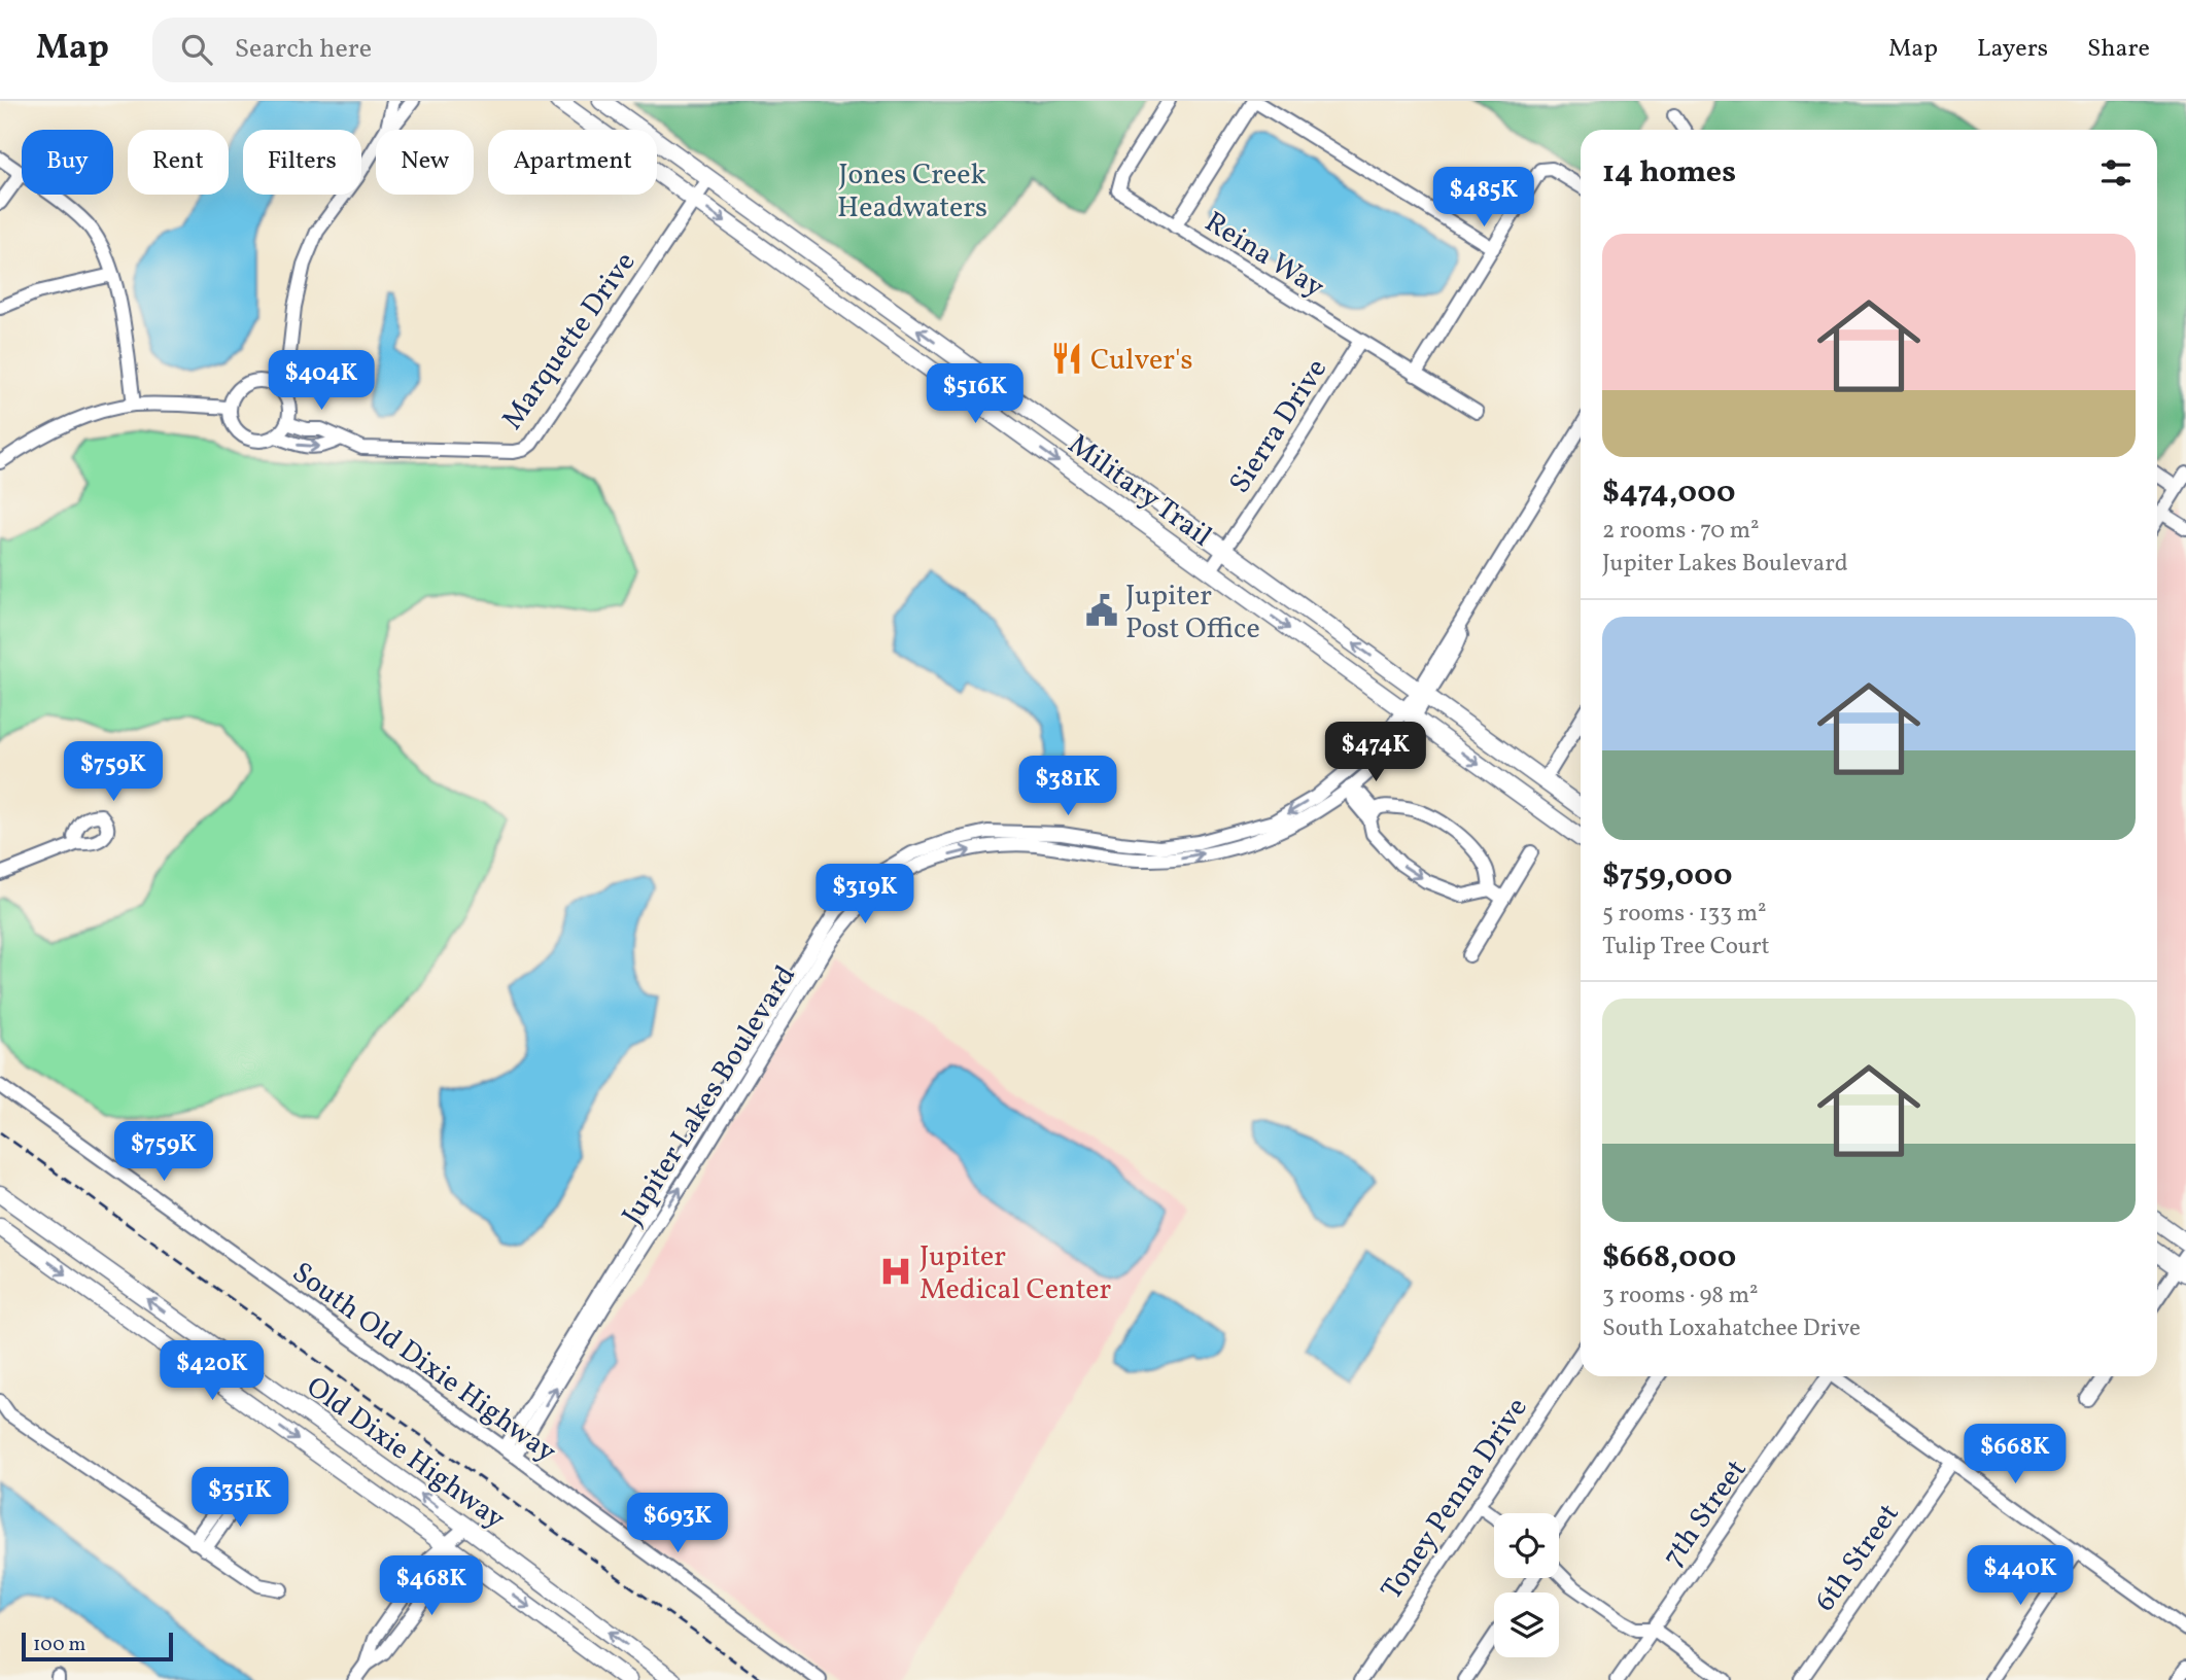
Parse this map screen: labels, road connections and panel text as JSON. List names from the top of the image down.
{
  "streets": {
    "main road": ["Military Trail", "Old Dixie Highway"],
    "street": [
      "Reina Way",
      "Marquette Drive",
      "Sierra Drive",
      "Jupiter Lakes Boulevard",
      "South Old Dixie Highway",
      "Toney Penna Drive",
      "7th Street",
      "6th Street"
    ]
  },
  "crossings": [
    ["Reina Way", "Sierra Drive"],
    ["Marquette Drive", "Military Trail"],
    ["Sierra Drive", "Military Trail"],
    ["Military Trail", "Jupiter Lakes Boulevard"],
    ["Jupiter Lakes Boulevard", "South Old Dixie Highway"]
  ],
  "parks": ["Jones Creek Headwaters"],
  "places": {
    "restaurant": ["Culver's"],
    "public building": ["Jupiter Post Office"],
    "hospital": ["Jupiter Medical Center"]
  },
  "scale_bar": "100 m",
  "page": {
    "header": "Map",
    "search": "Search here",
    "nav": ["Map", "Layers", "Share"],
    "chip": [
      "Buy",
      "Rent",
      "Filters",
      "New",
      "Apartment"
    ],
    "heading": "14 homes",
    "price": [
      "$485K",
      "$404K",
      "$516K",
      "$474K",
      "$759K",
      "$381K",
      "$319K",
      "$759K",
      "$420K",
      "$668K",
      "$351K",
      "$693K",
      "$440K",
      "$468K"
    ],
    "list": [
      {
        "name": "$474,000",
        "note": "2 rooms · 70 m² · Jupiter Lakes Boulevard"
      },
      {
        "name": "$759,000",
        "note": "5 rooms · 133 m² · Tulip Tree Court"
      },
      {
        "name": "$668,000",
        "note": "3 rooms · 98 m² · South Loxahatchee Drive"
      }
    ],
    "scale": "100 m"
  }
}
